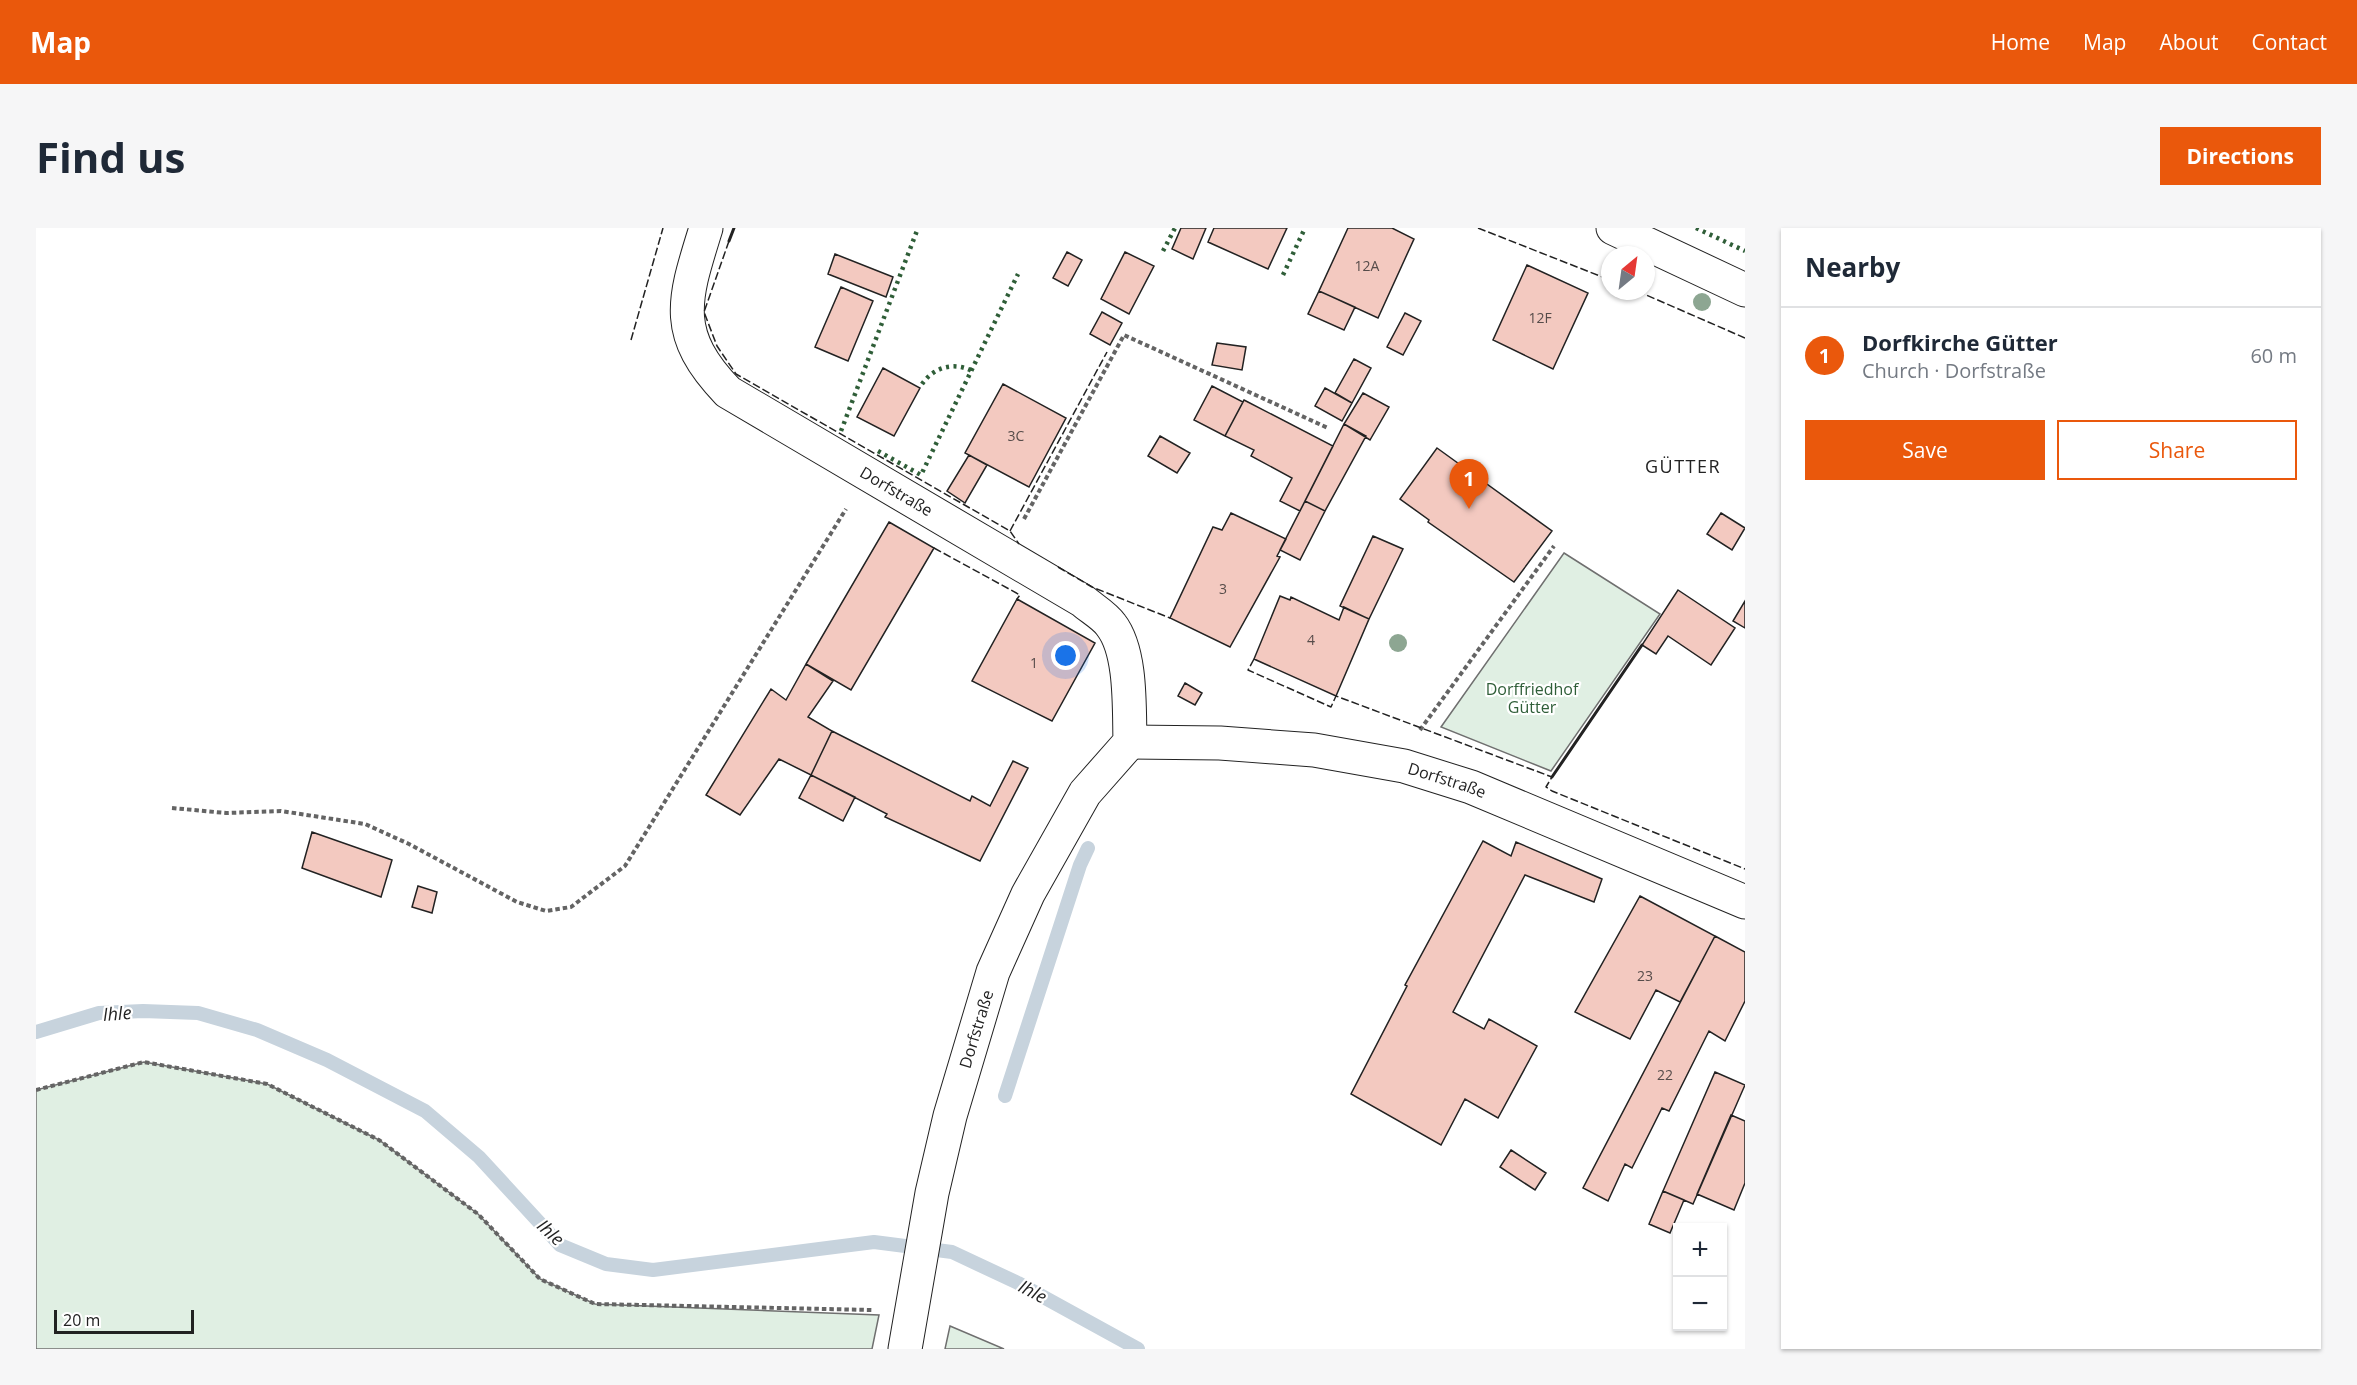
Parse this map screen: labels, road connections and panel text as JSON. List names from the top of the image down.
{
  "streets": {
    "street": ["Dorfstraße"]
  },
  "districts": ["GÜTTER"],
  "water": ["Ihle"],
  "parks": ["Dorffriedhof Gütter"],
  "house_numbers": [
    "12A",
    "12F",
    "3C",
    "3",
    "4",
    "1",
    "23",
    "22"
  ],
  "scale_bar": "20 m",
  "north": "top right",
  "page": {
    "header": "Map",
    "nav": [
      "Home",
      "Map",
      "About",
      "Contact"
    ],
    "buttons": [
      "Directions",
      ["Save", "Share"]
    ],
    "title": "Find us",
    "heading": "Nearby",
    "list": [
      {
        "mark": "1",
        "name": "Dorfkirche Gütter",
        "note": "Church · Dorfstraße",
        "value": "60 m"
      }
    ],
    "pins": "1",
    "map_buttons": ["+", "−"],
    "scale": "20 m"
  }
}
